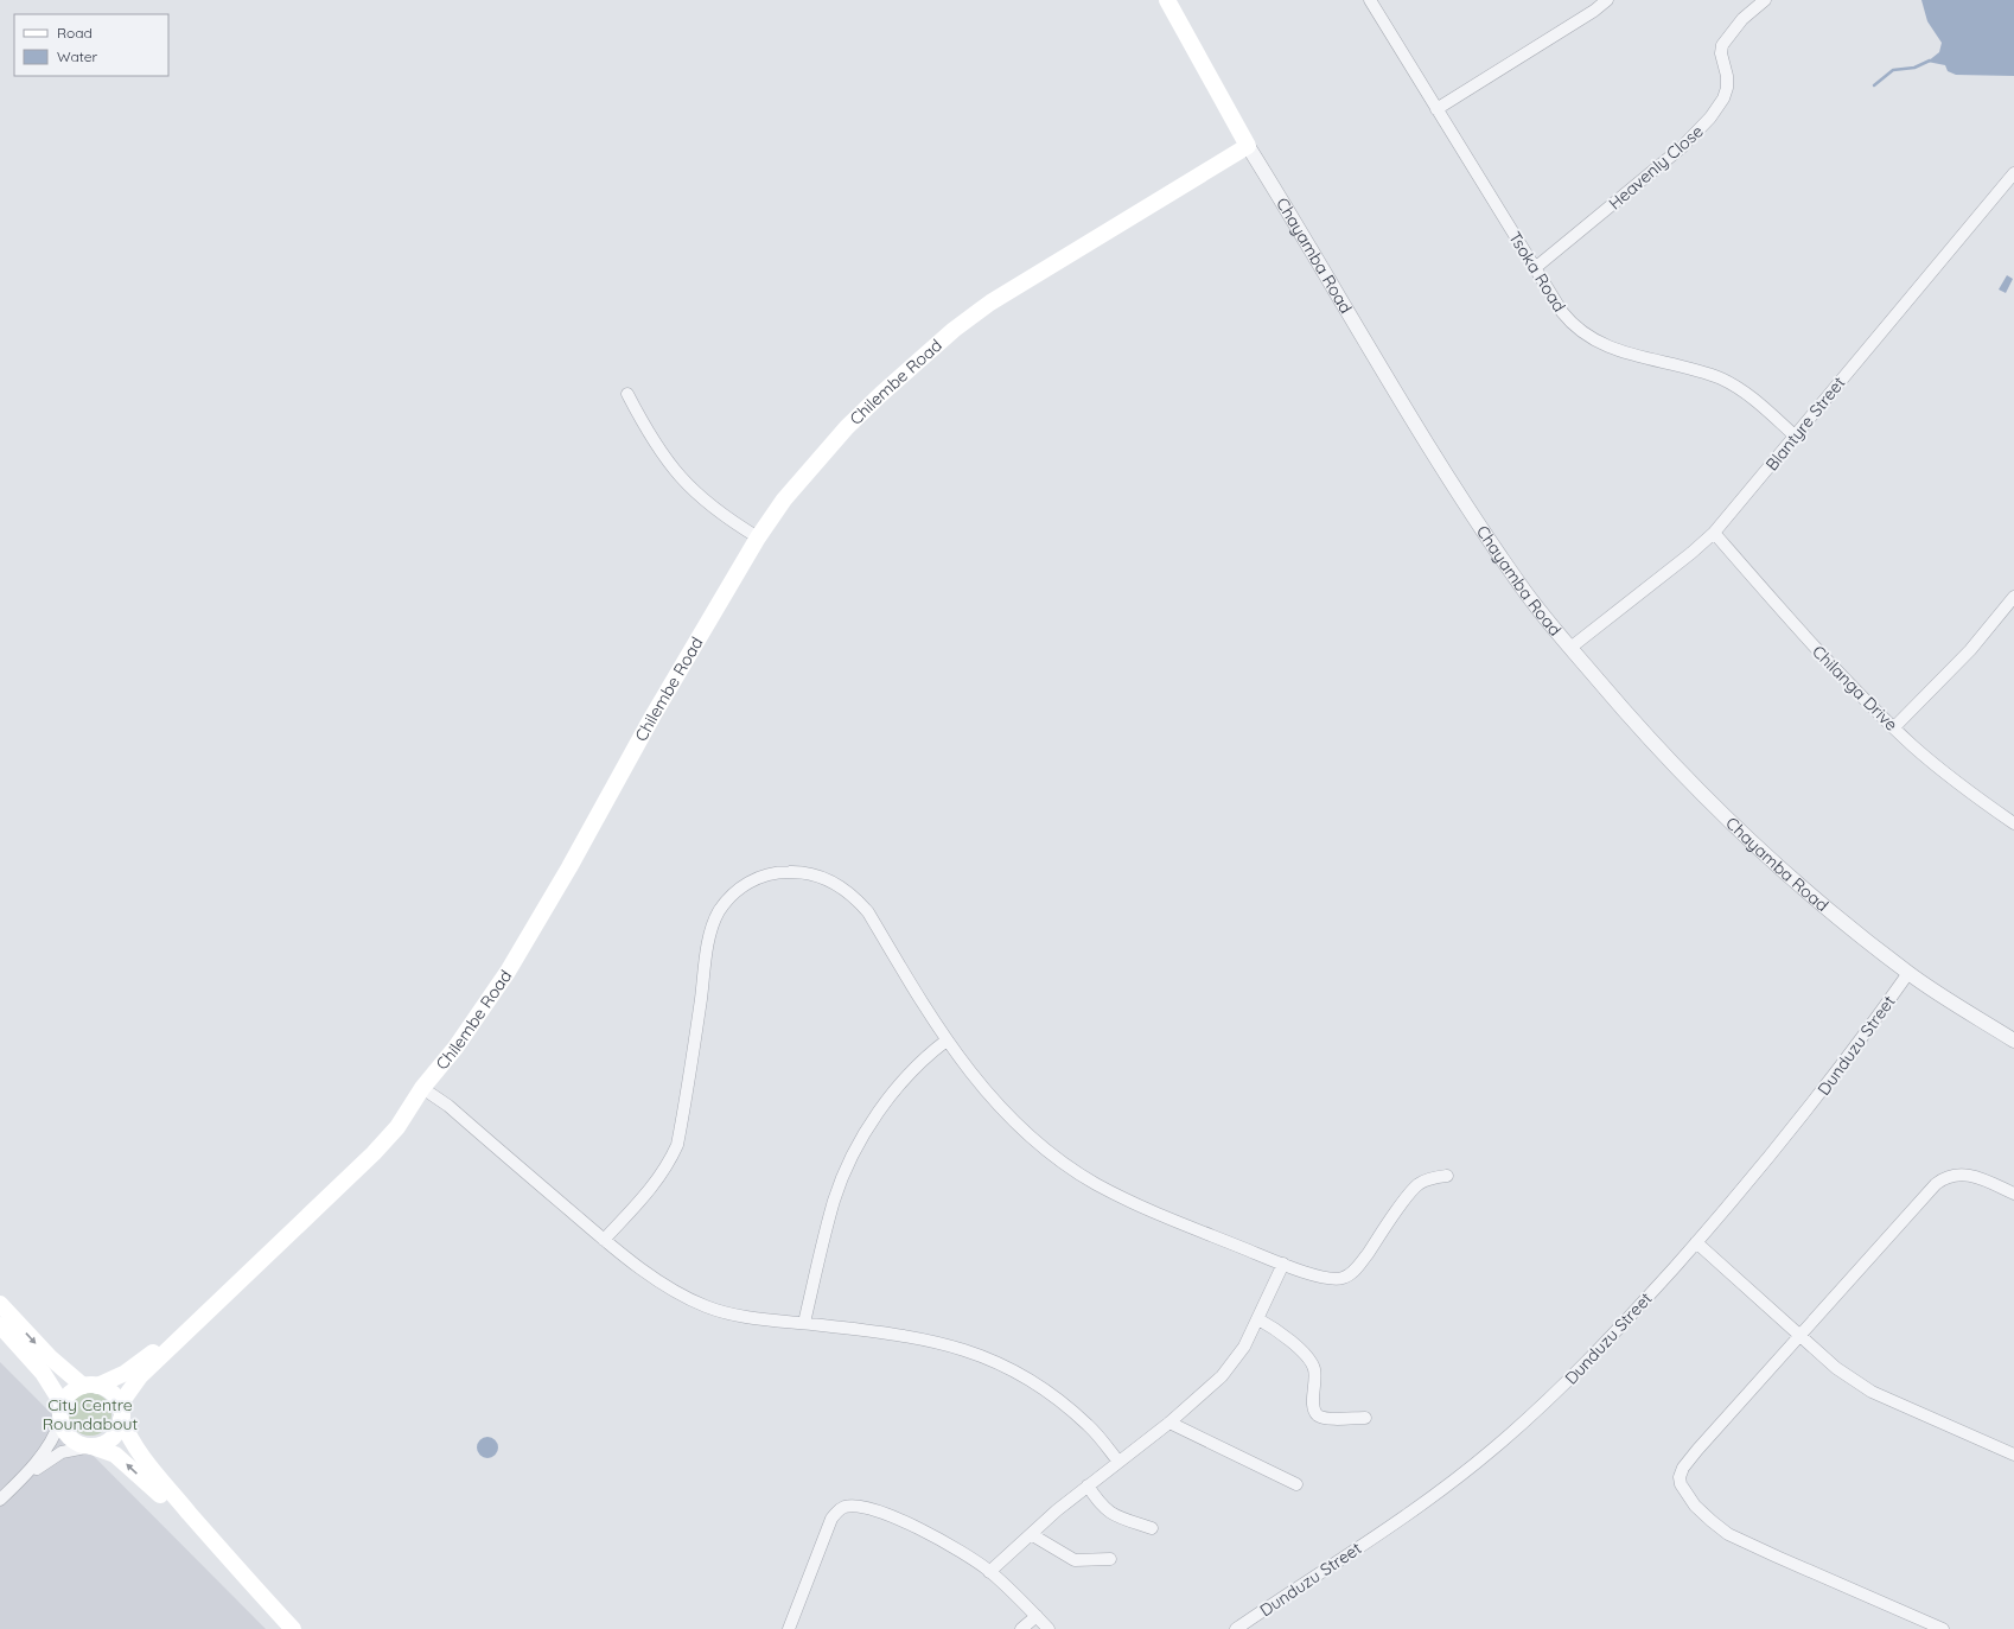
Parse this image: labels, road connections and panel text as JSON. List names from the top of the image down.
{
  "streets": {
    "main road": ["Chayamba Road", "Chilembe Road"],
    "street": [
      "Heavenly Close",
      "Tsoka Road",
      "Blantyre Street",
      "Chilanga Drive",
      "Dunduzu Street"
    ]
  },
  "crossings": [
    ["Heavenly Close", "Tsoka Road"],
    ["Chayamba Road", "Chilembe Road"],
    ["Chayamba Road", "Blantyre Street"],
    ["Chayamba Road", "Dunduzu Street"],
    ["Tsoka Road", "Blantyre Street"],
    ["Blantyre Street", "Chilanga Drive"]
  ],
  "parks": ["City Centre Roundabout"],
  "legend": ["Road", "Water"]
}
